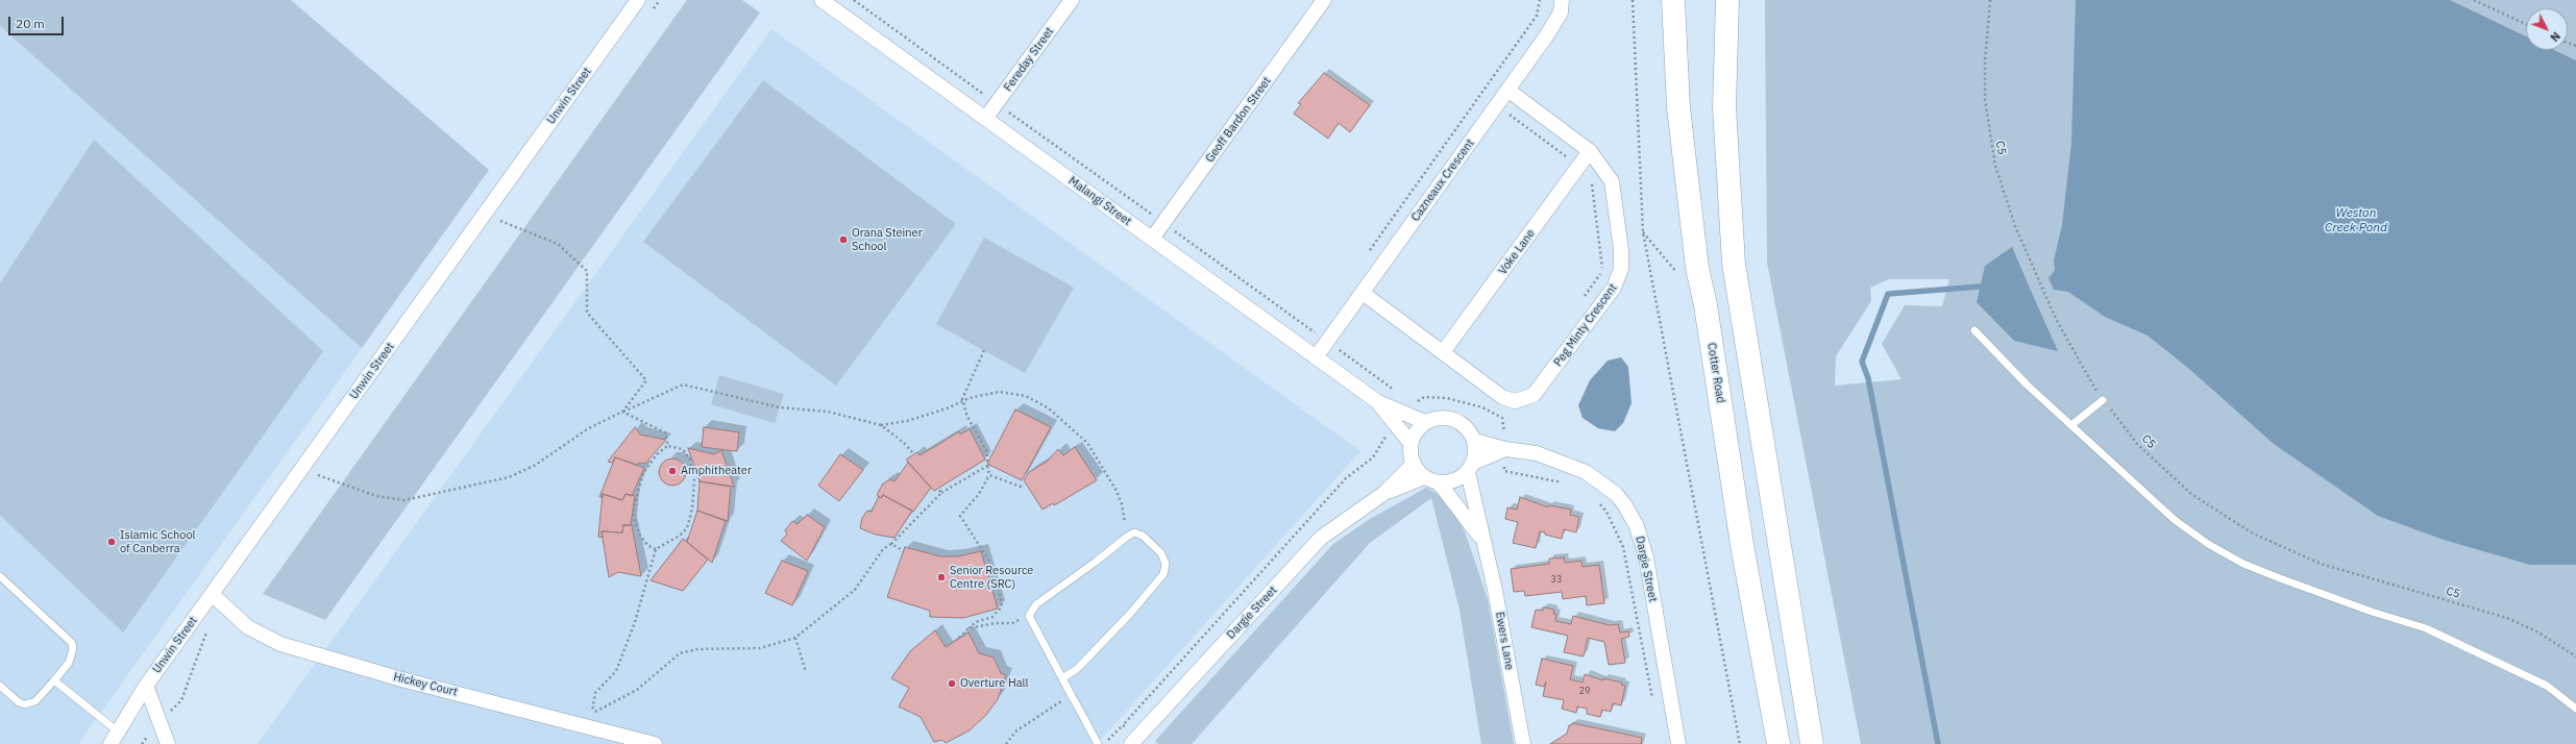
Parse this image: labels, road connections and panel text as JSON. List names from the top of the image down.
{
  "streets": {
    "main road": ["Cotter Road"],
    "street": [
      "Fereday Street",
      "Unwin Street",
      "Geoff Bardon Street",
      "Cazneaux Crescent",
      "Malangi Street",
      "Voke Lane",
      "Peg Minty Crescent",
      "Dargie Street",
      "Ewers Lane",
      "Hickey Court"
    ],
    "path": ["C5"]
  },
  "crossings": [
    ["Fereday Street", "Malangi Street"],
    ["Unwin Street", "Hickey Court"],
    ["Geoff Bardon Street", "Malangi Street"],
    ["Cazneaux Crescent", "Malangi Street"],
    ["Cazneaux Crescent", "Peg Minty Crescent"],
    ["Malangi Street", "Dargie Street"],
    ["Malangi Street", "Ewers Lane"],
    ["Voke Lane", "Peg Minty Crescent"],
    ["Dargie Street", "Ewers Lane"]
  ],
  "water": ["Weston Creek Pond"],
  "places": [
    "Orana Steiner School",
    "Amphitheater",
    "Islamic School of Canberra",
    "Senior Resource Centre (SRC)",
    "Overture Hall"
  ],
  "house_numbers": ["33", "29"],
  "scale_bar": "20 m",
  "north": "bottom right"
}
